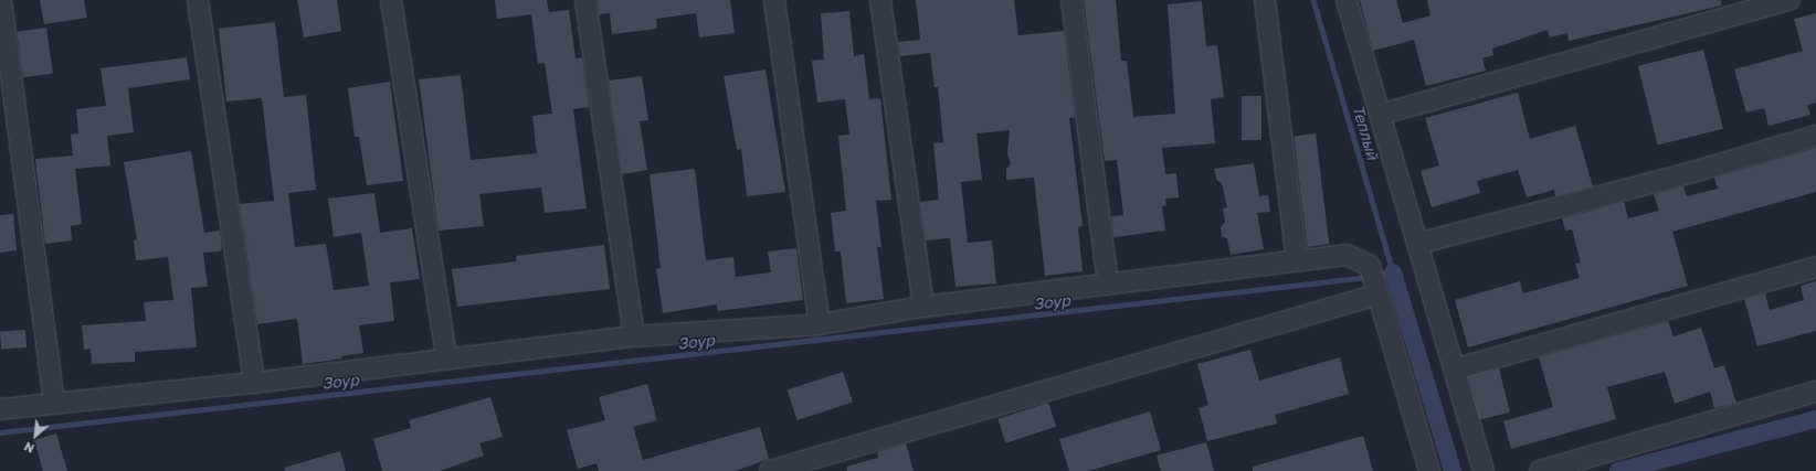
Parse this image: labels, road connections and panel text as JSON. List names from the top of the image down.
{
  "water": ["Теплый", "Зоур"],
  "north": "bottom left"
}
